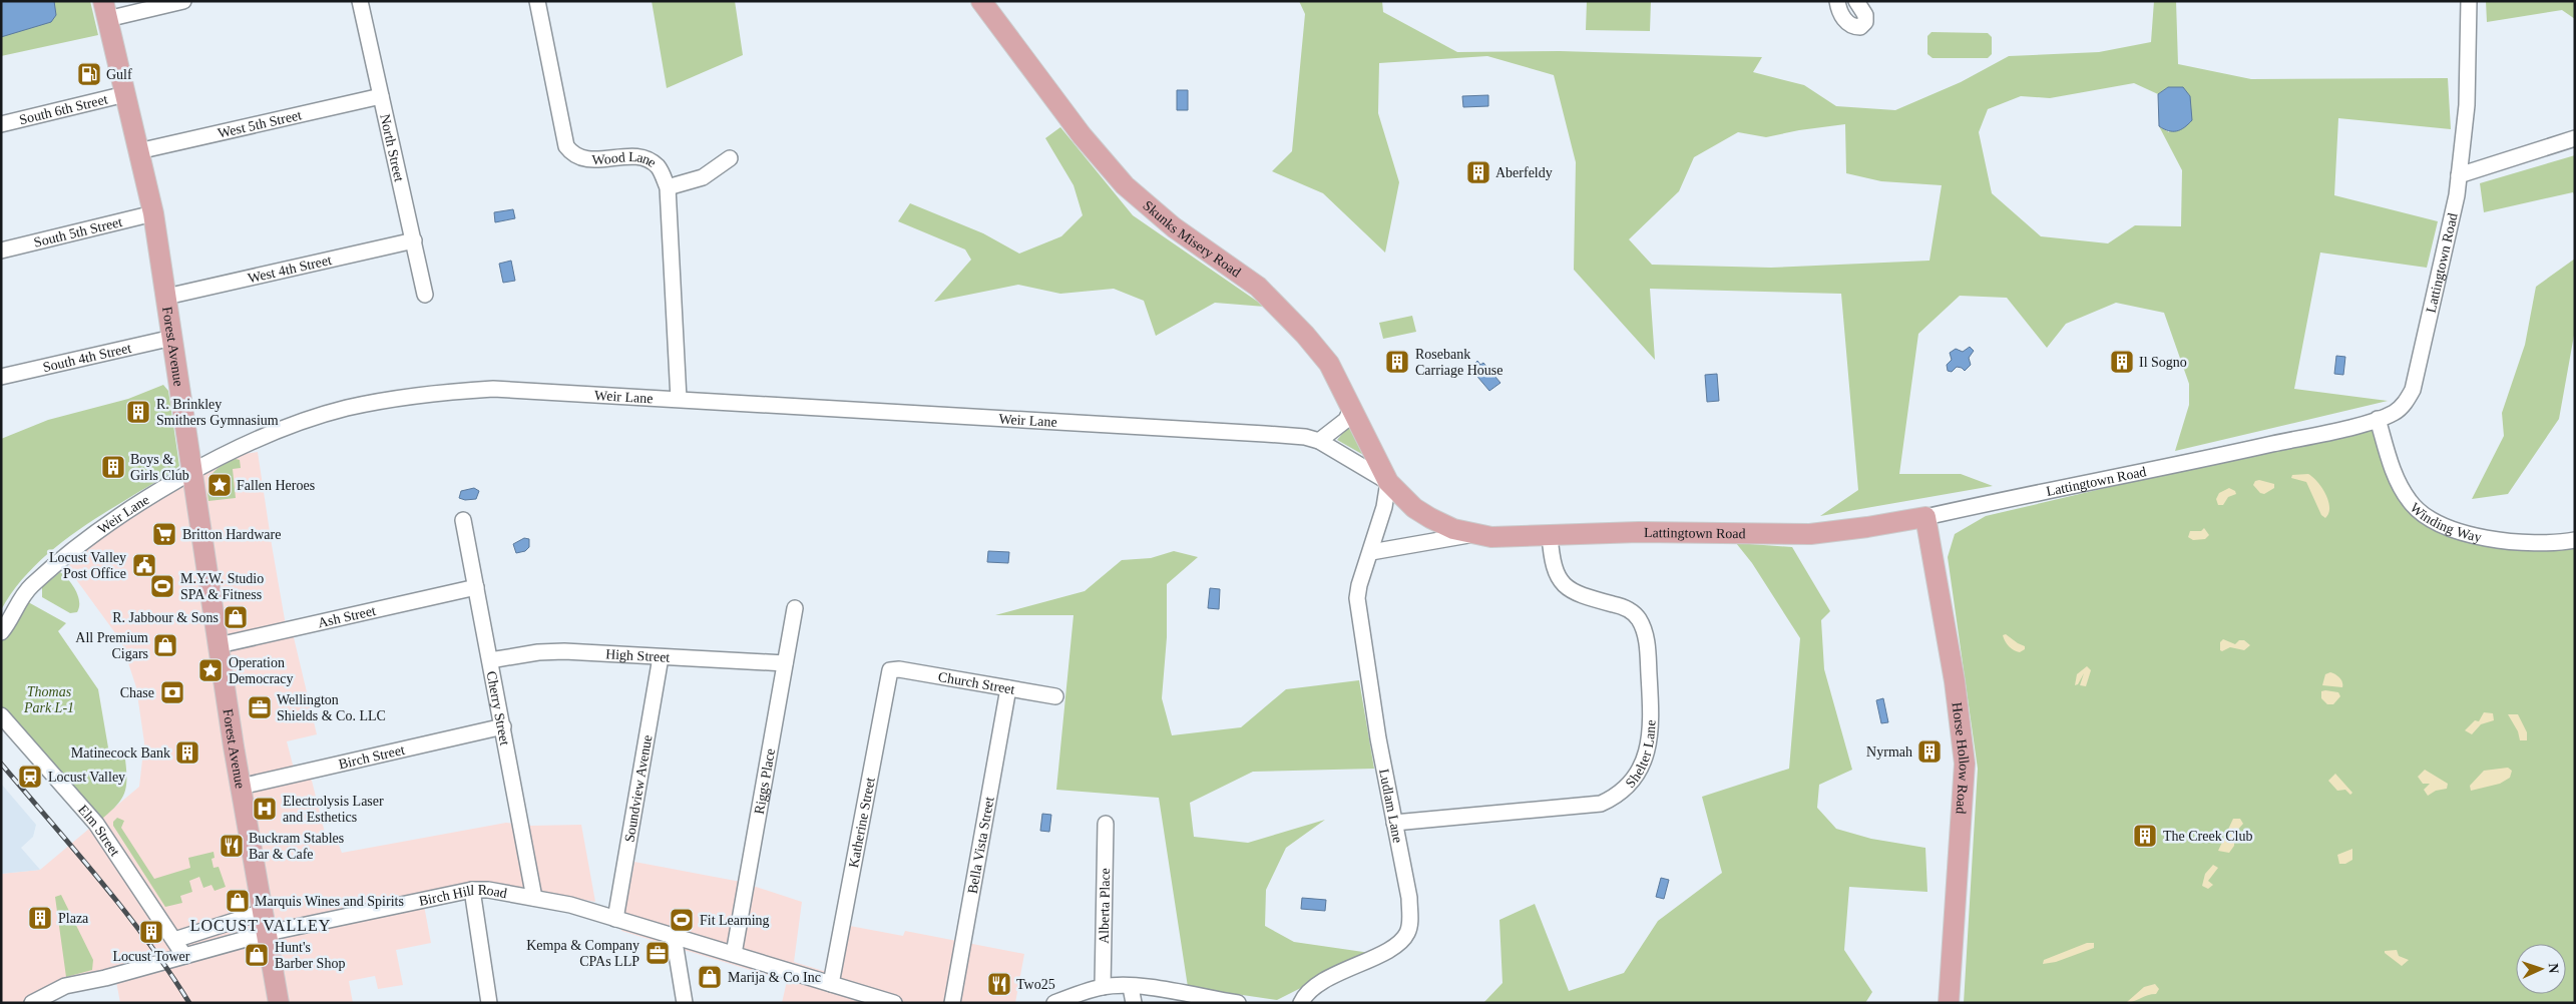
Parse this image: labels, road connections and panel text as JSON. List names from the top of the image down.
{
  "streets": {
    "main road": [
      "Skunks Misery Road",
      "Lattingtown Road",
      "Forest Avenue",
      "Horse Hollow Road"
    ],
    "street": [
      "South 6th Street",
      "West 5th Street",
      "North Street",
      "Wood Lane",
      "South 5th Street",
      "West 4th Street",
      "South 4th Street",
      "Weir Lane",
      "Winding Way",
      "Ash Street",
      "High Street",
      "Church Street",
      "Cherry Street",
      "Shelter Lane",
      "Birch Street",
      "Riggs Place",
      "Soundview Avenue",
      "Ludlam Lane",
      "Katherine Street",
      "Elm Street",
      "Bella Vista Street",
      "Birch Hill Road",
      "Alberta Place"
    ]
  },
  "crossings": [
    ["South 6th Street", "Forest Avenue"],
    ["West 5th Street", "North Street"],
    ["West 5th Street", "Forest Avenue"],
    ["North Street", "West 4th Street"],
    ["Wood Lane", "Weir Lane"],
    ["South 5th Street", "Forest Avenue"],
    ["Skunks Misery Road", "Lattingtown Road"],
    ["Skunks Misery Road", "Weir Lane"],
    ["Skunks Misery Road", "Ludlam Lane"],
    ["Lattingtown Road", "Weir Lane"],
    ["Lattingtown Road", "Winding Way"],
    ["Lattingtown Road", "Shelter Lane"],
    ["Lattingtown Road", "Horse Hollow Road"],
    ["Lattingtown Road", "Ludlam Lane"],
    ["West 4th Street", "Forest Avenue"],
    ["Forest Avenue", "South 4th Street"],
    ["Forest Avenue", "Weir Lane"],
    ["Forest Avenue", "Ash Street"],
    ["Forest Avenue", "Birch Street"],
    ["Forest Avenue", "Birch Hill Road"],
    ["Weir Lane", "Ludlam Lane"],
    ["Ash Street", "Cherry Street"],
    ["High Street", "Cherry Street"],
    ["High Street", "Riggs Place"],
    ["High Street", "Soundview Avenue"],
    ["Church Street", "Katherine Street"],
    ["Church Street", "Bella Vista Street"],
    ["Cherry Street", "Birch Street"],
    ["Cherry Street", "Birch Hill Road"],
    ["Shelter Lane", "Ludlam Lane"],
    ["Riggs Place", "Birch Hill Road"],
    ["Soundview Avenue", "Birch Hill Road"],
    ["Katherine Street", "Birch Hill Road"],
    ["Elm Street", "Birch Hill Road"]
  ],
  "districts": ["LOCUST VALLEY"],
  "parks": ["Thomas Park L-1"],
  "places": {
    "fuel station": ["Gulf"],
    "building": [
      "Aberfeldy",
      "Rosebank Carriage House",
      "Il Sogno",
      "R. Brinkley Smithers Gymnasium",
      "Boys & Girls Club",
      "Nyrmah",
      "Matinecock Bank",
      "The Creek Club",
      "Plaza",
      "Locust Tower"
    ],
    "place": ["Fallen Heroes", "Operation Democracy"],
    "supermarket": ["Britton Hardware"],
    "public building": ["Locust Valley Post Office"],
    "sports": ["M.Y.W. Studio SPA & Fitness", "Fit Learning"],
    "shop": [
      "R. Jabbour & Sons",
      "All Premium Cigars",
      "Marquis Wines and Spirits",
      "Hunt's Barber Shop",
      "Marija & Co Inc"
    ],
    "bank": ["Chase"],
    "office": ["Wellington Shields & Co. LLC", "Kempa & Company CPAs LLP"],
    "station": ["Locust Valley"],
    "hospital": ["Electrolysis Laser and Esthetics"],
    "restaurant": ["Buckram Stables Bar & Cafe", "Two25"]
  },
  "north": "right"
}
